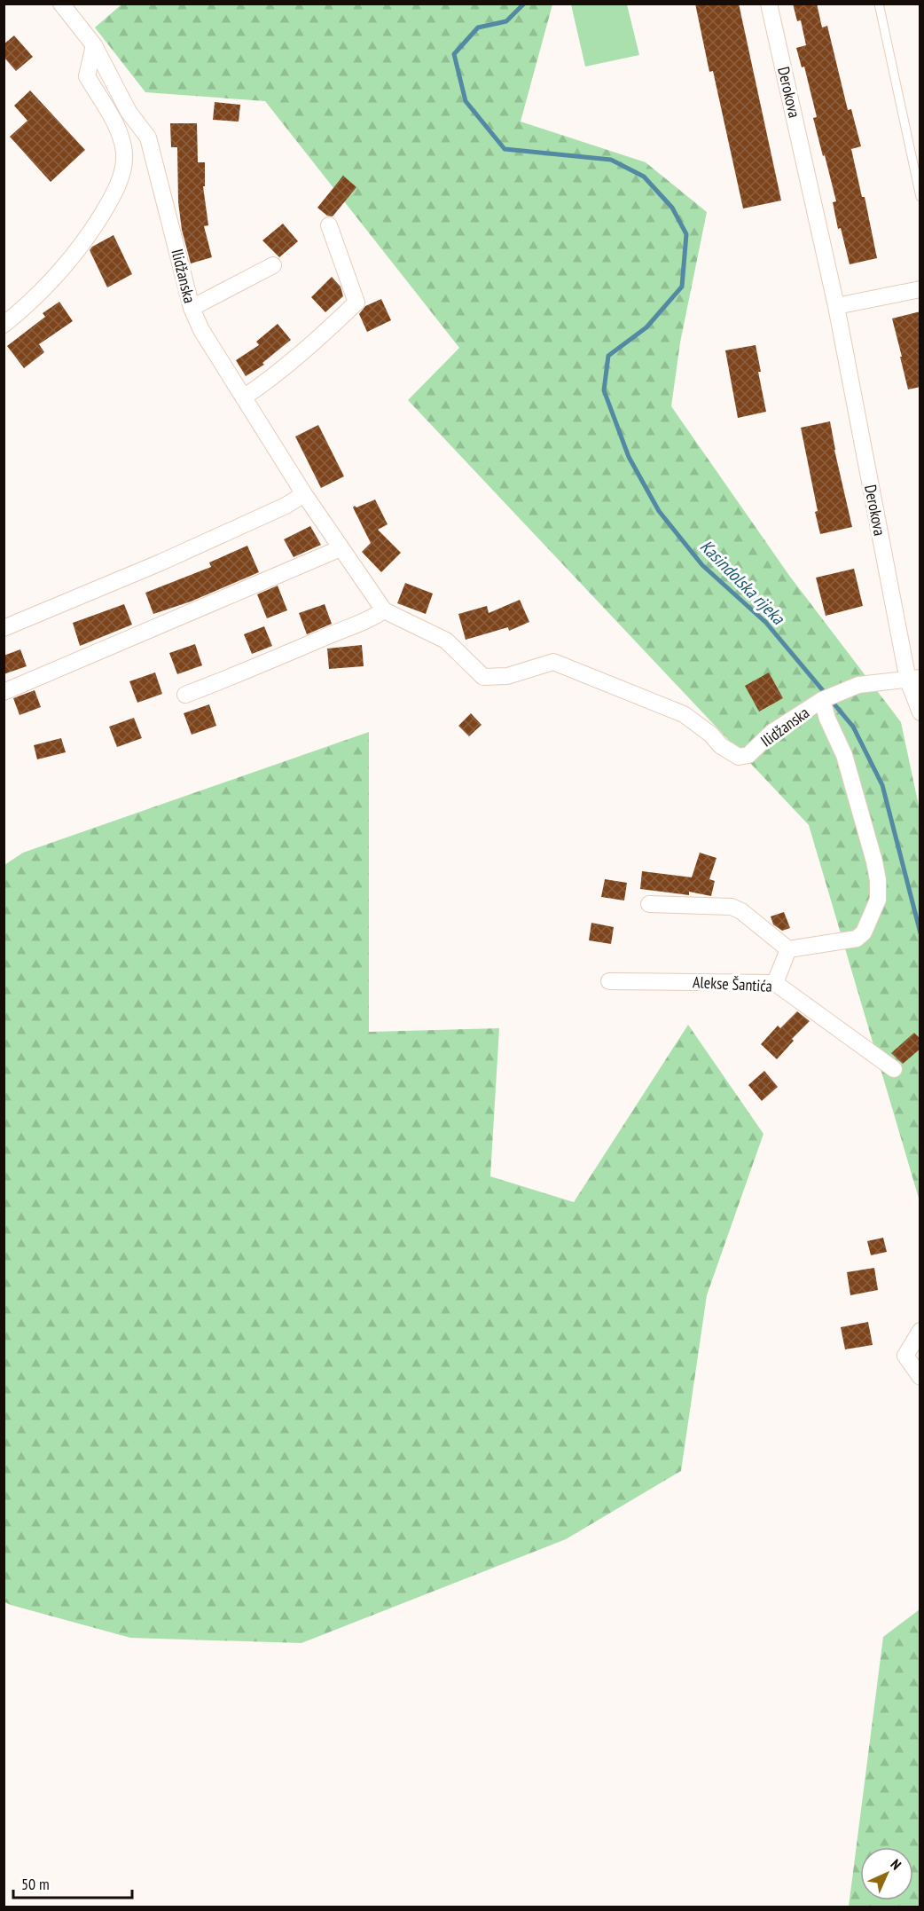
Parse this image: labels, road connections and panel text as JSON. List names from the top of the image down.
{
  "streets": {
    "street": ["Derokova", "Ilidžanska", "Alekse Šantića"]
  },
  "water": ["Kasindolska rijeka"],
  "scale_bar": "50 m",
  "north": "top right"
}
